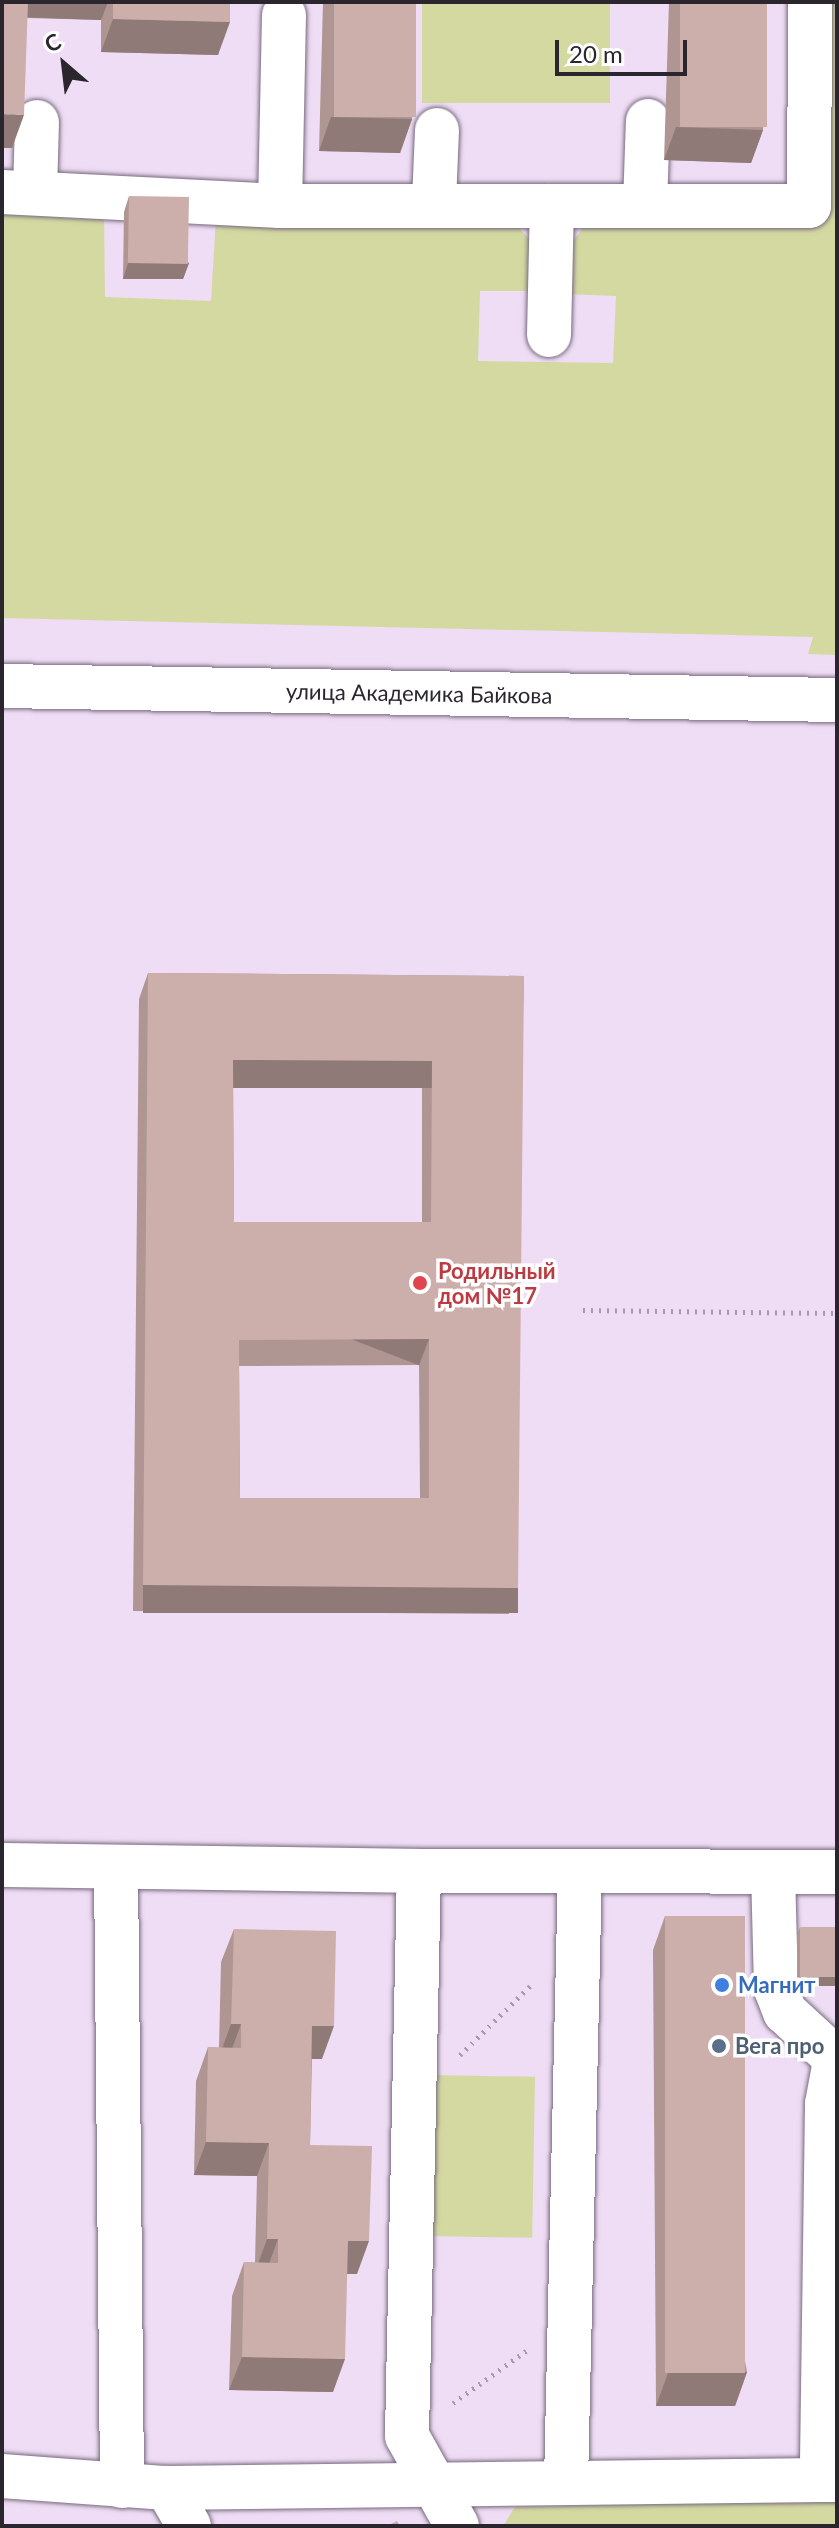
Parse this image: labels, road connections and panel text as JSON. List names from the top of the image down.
{
  "streets": {
    "street": ["улица Академика Байкова"]
  },
  "places": ["Родильный дом №17", "Магнит", "Вега про"],
  "scale_bar": "20 m",
  "north": "top left"
}
